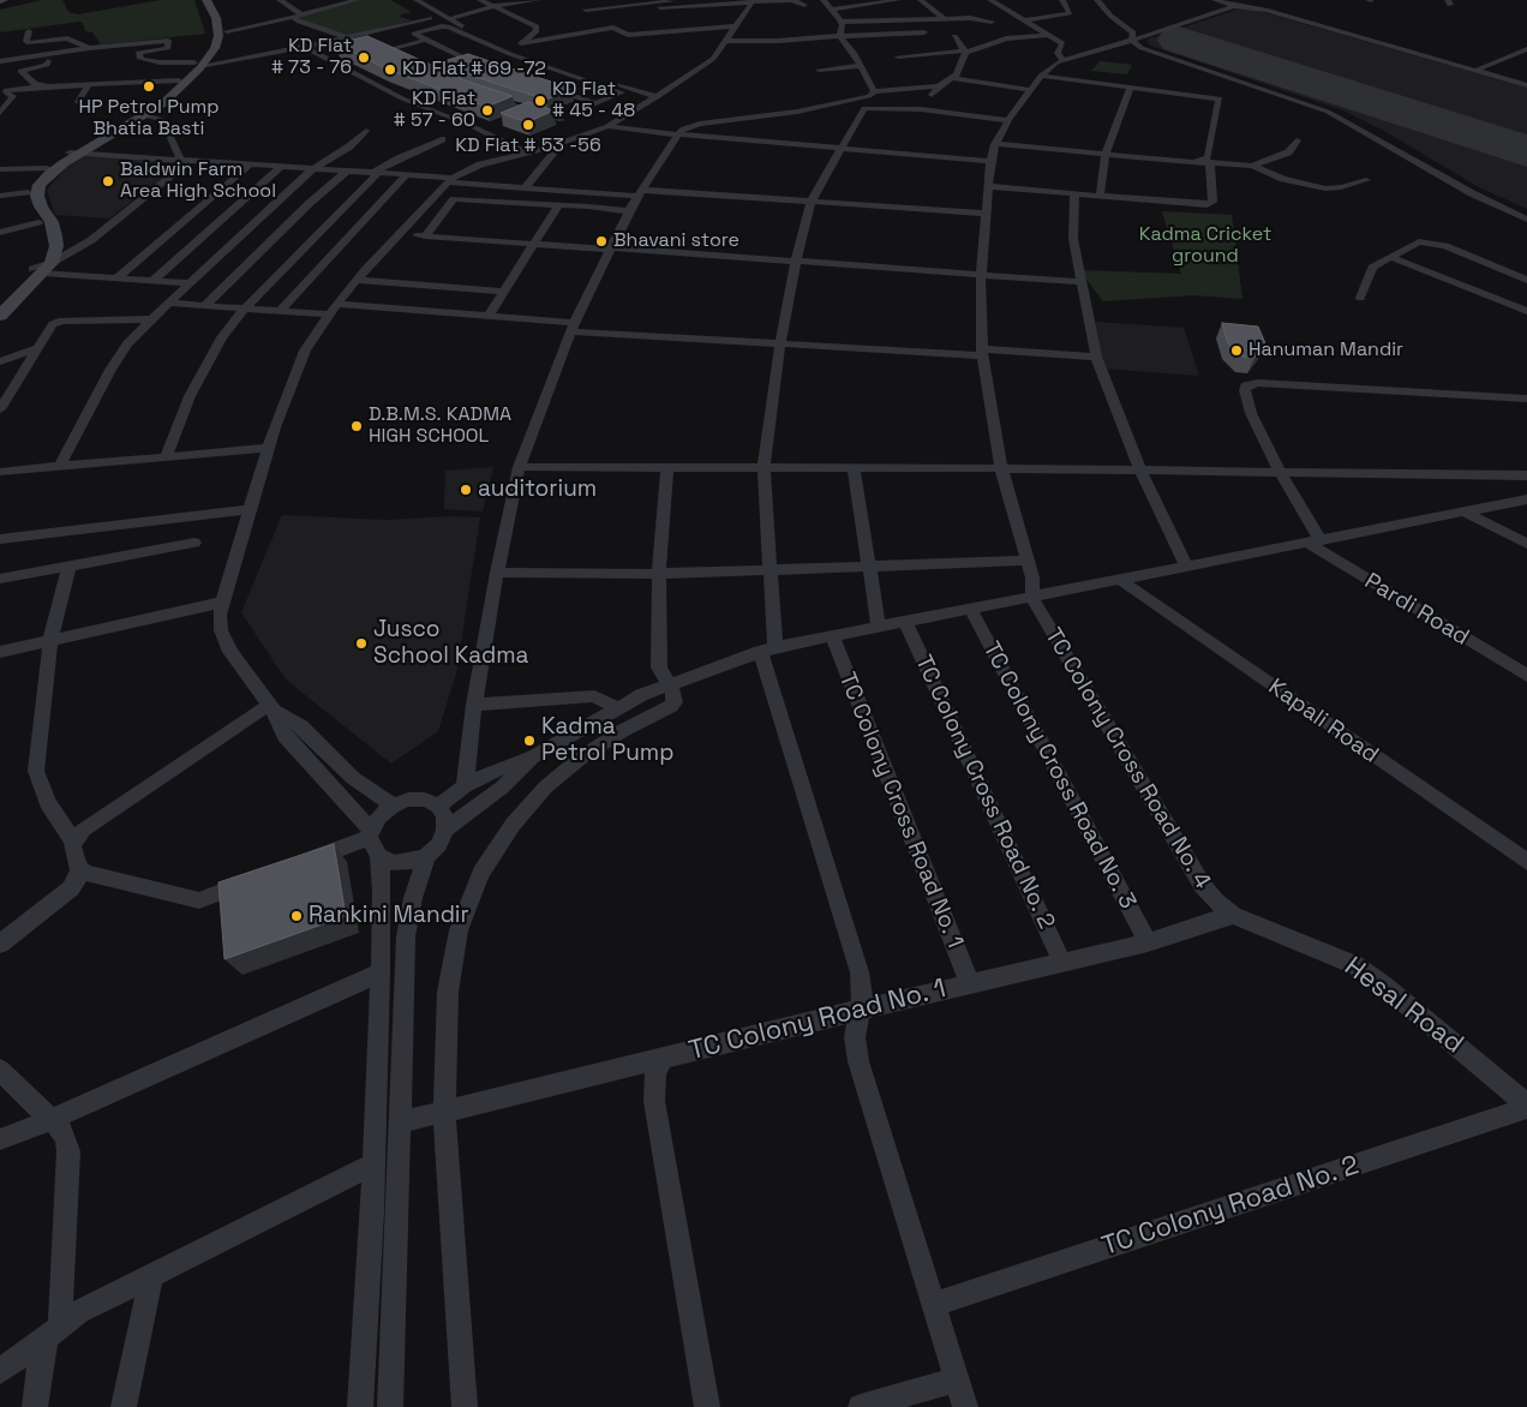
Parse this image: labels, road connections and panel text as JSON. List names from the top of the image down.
{
  "streets": {
    "street": [
      "Pardi Road",
      "Kapali Road",
      "TC Colony Cross Road No. 4",
      "TC Colony Cross Road No. 3",
      "TC Colony Cross Road No. 2",
      "TC Colony Cross Road No. 1",
      "Hesal Road",
      "TC Colony Road No. 1",
      "TC Colony Road No. 2"
    ]
  },
  "crossings": [
    ["TC Colony Cross Road No. 4", "Hesal Road"],
    ["TC Colony Cross Road No. 4", "TC Colony Road No. 1"],
    ["TC Colony Cross Road No. 3", "TC Colony Road No. 1"],
    ["TC Colony Cross Road No. 2", "TC Colony Road No. 1"],
    ["TC Colony Cross Road No. 1", "TC Colony Road No. 1"],
    ["Hesal Road", "TC Colony Road No. 1"],
    ["Hesal Road", "TC Colony Road No. 2"]
  ],
  "parks": ["Kadma Cricket ground"],
  "places": [
    "KD Flat # 73 - 76",
    "KD Flat # 69 -72",
    "HP Petrol Pump Bhatia Basti",
    "KD Flat # 45 - 48",
    "KD Flat # 57 - 60",
    "KD Flat # 53 -56",
    "Baldwin Farm Area High School",
    "Bhavani store",
    "Hanuman Mandir",
    "D.B.M.S. KADMA HIGH SCHOOL",
    "auditorium",
    "Jusco School Kadma",
    "Kadma Petrol Pump",
    "Rankini Mandir"
  ]
}
